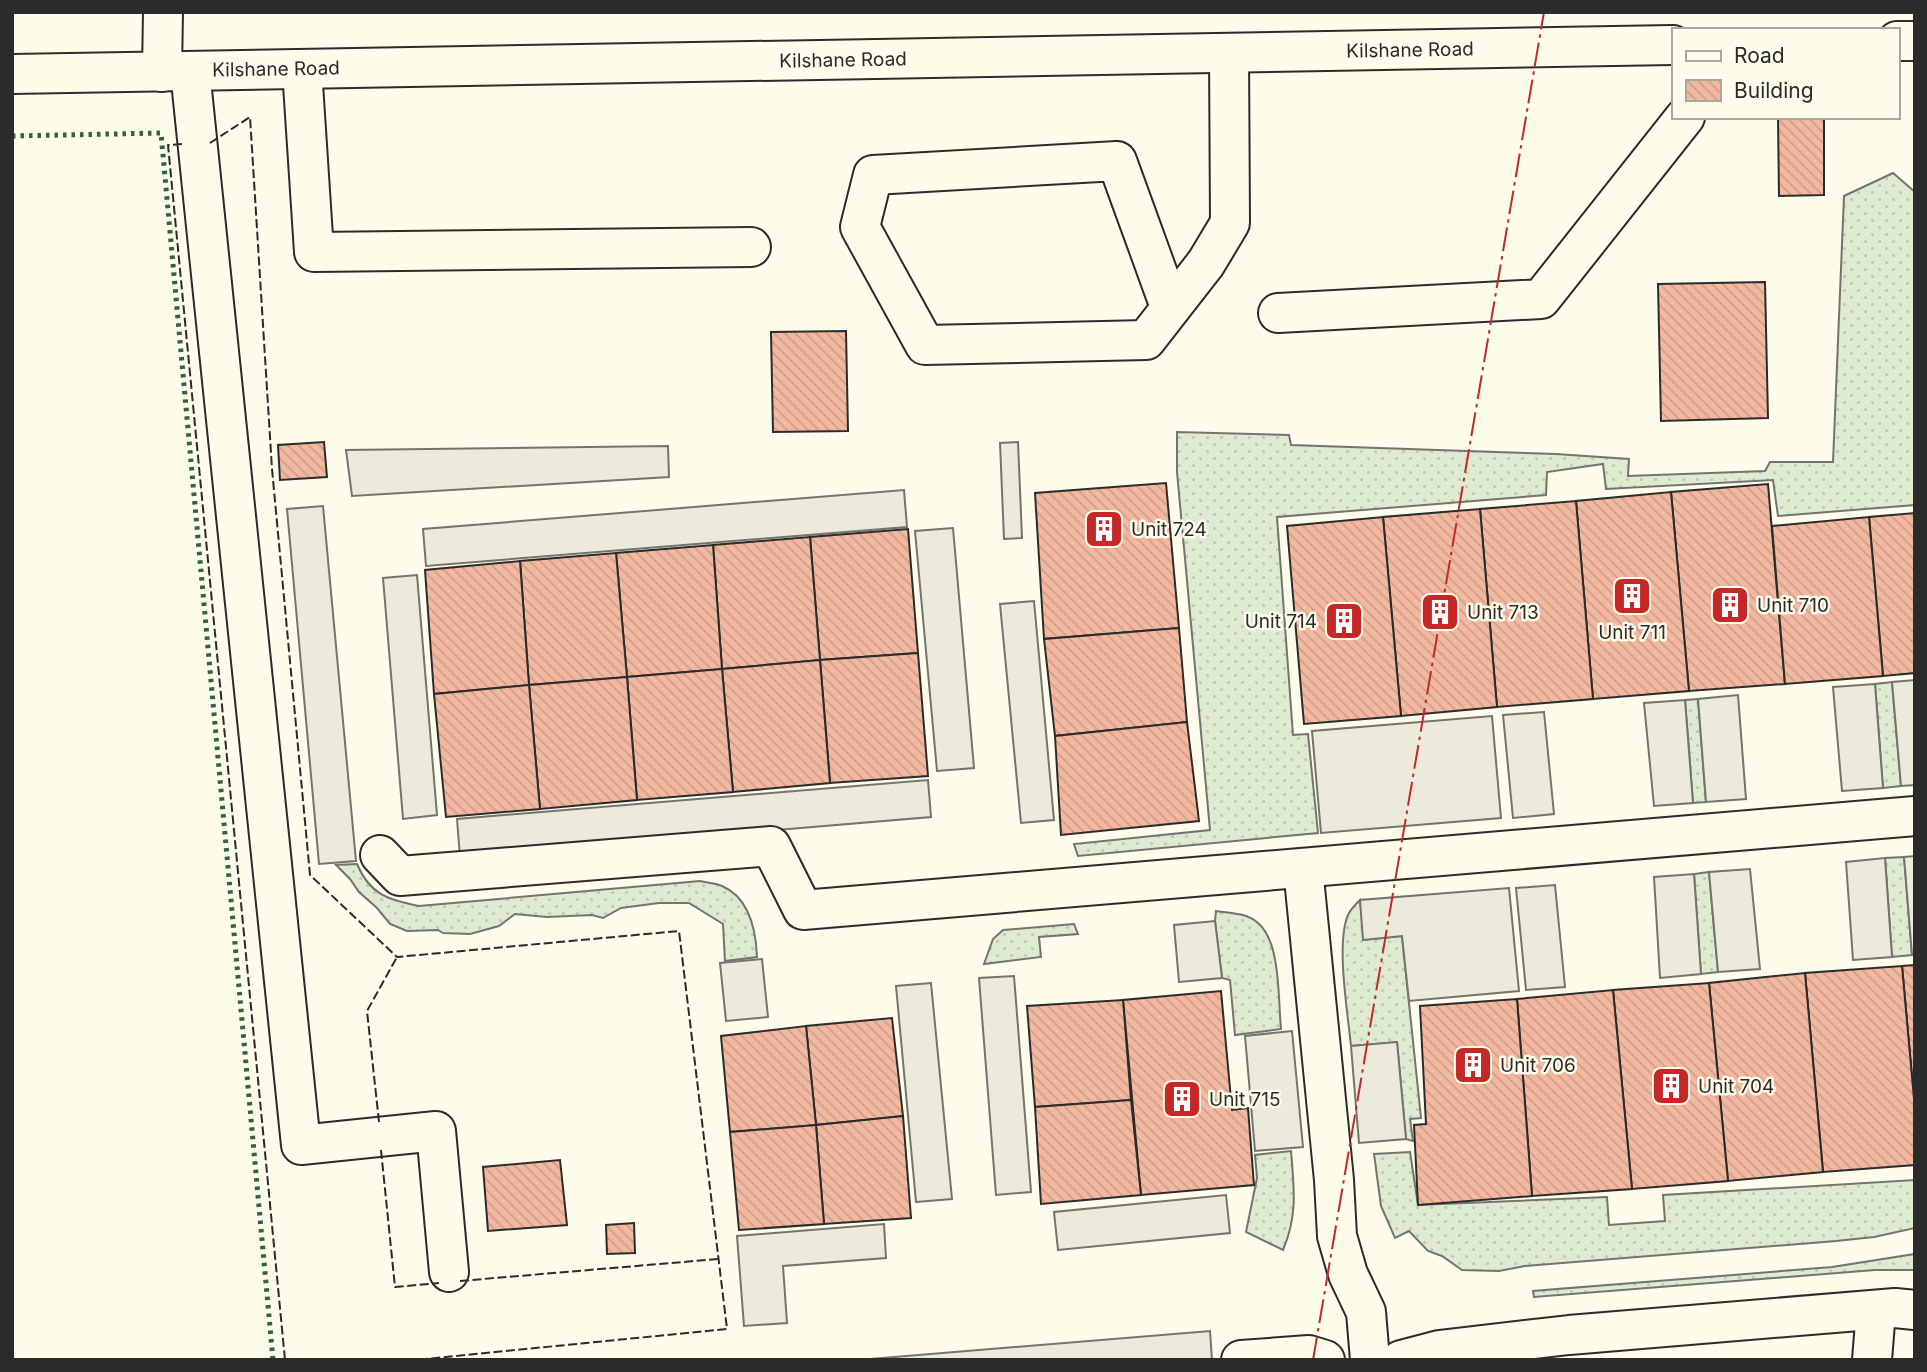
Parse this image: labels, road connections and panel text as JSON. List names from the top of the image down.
{
  "streets": {
    "street": ["Kilshane Road"]
  },
  "places": {
    "building": [
      "Unit 724",
      "Unit 711",
      "Unit 710",
      "Unit 713",
      "Unit 714",
      "Unit 706",
      "Unit 704",
      "Unit 715"
    ]
  },
  "legend": ["Road", "Building"]
}
